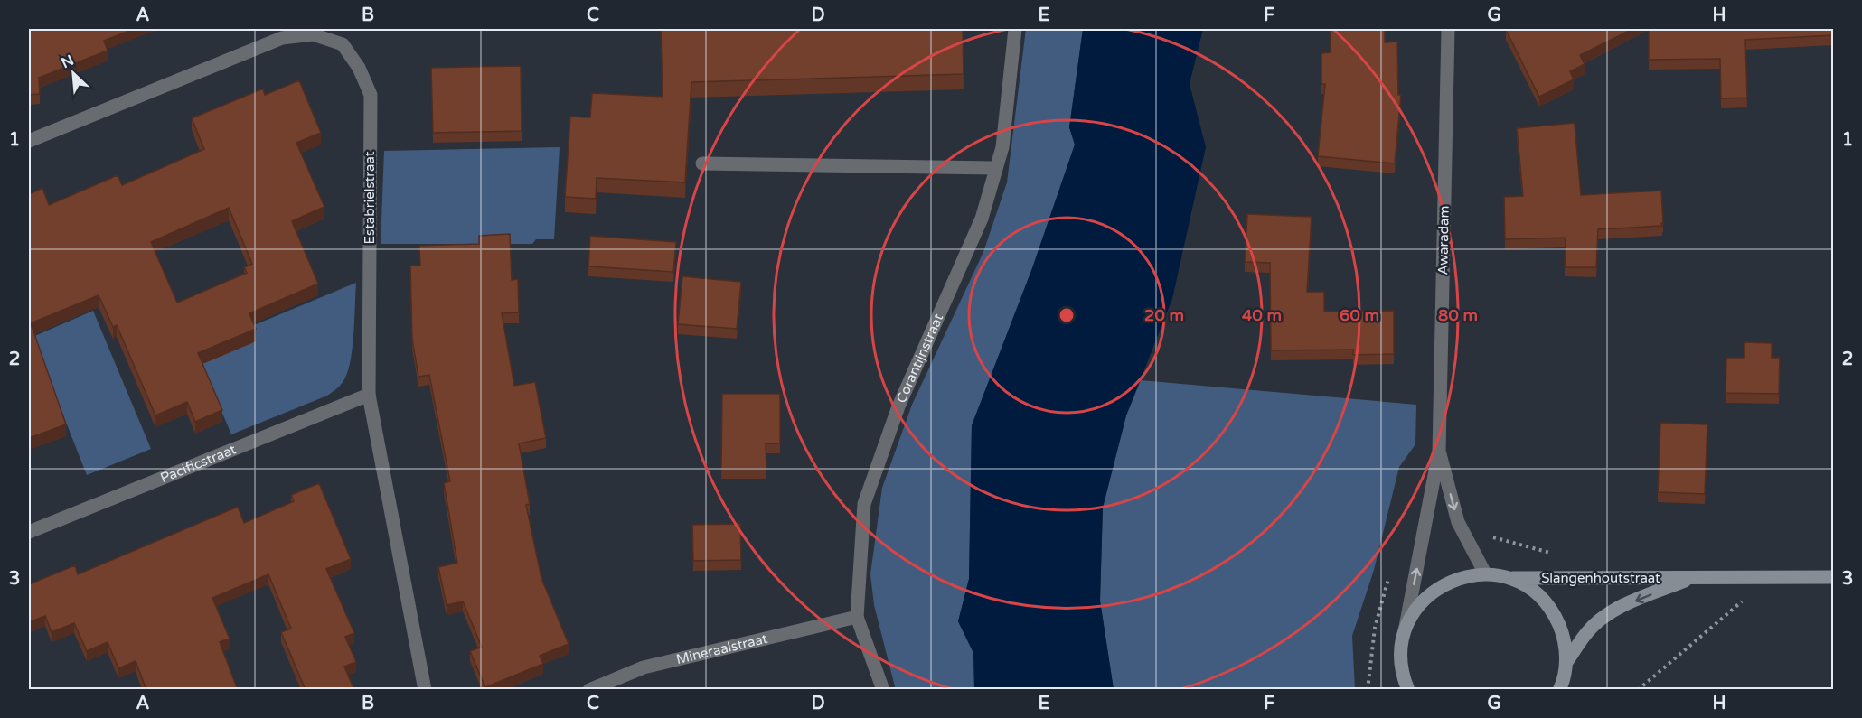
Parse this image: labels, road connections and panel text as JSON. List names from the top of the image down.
{
  "streets": {
    "main road": ["Slangenhoutstraat"],
    "street": [
      "Estabrielstraat",
      "Awaradam",
      "Corantijnstraat",
      "Pacificstraat",
      "Mineraalstraat"
    ]
  },
  "crossings": [
    ["Estabrielstraat", "Pacificstraat"],
    ["Corantijnstraat", "Mineraalstraat"]
  ],
  "north": "top left",
  "grid": {
    "columns": [
      "A",
      "B",
      "C",
      "D",
      "E",
      "F",
      "G",
      "H"
    ],
    "rows": ["1", "2", "3"]
  },
  "rings": [
    "20 m",
    "40 m",
    "60 m",
    "80 m"
  ]
}
